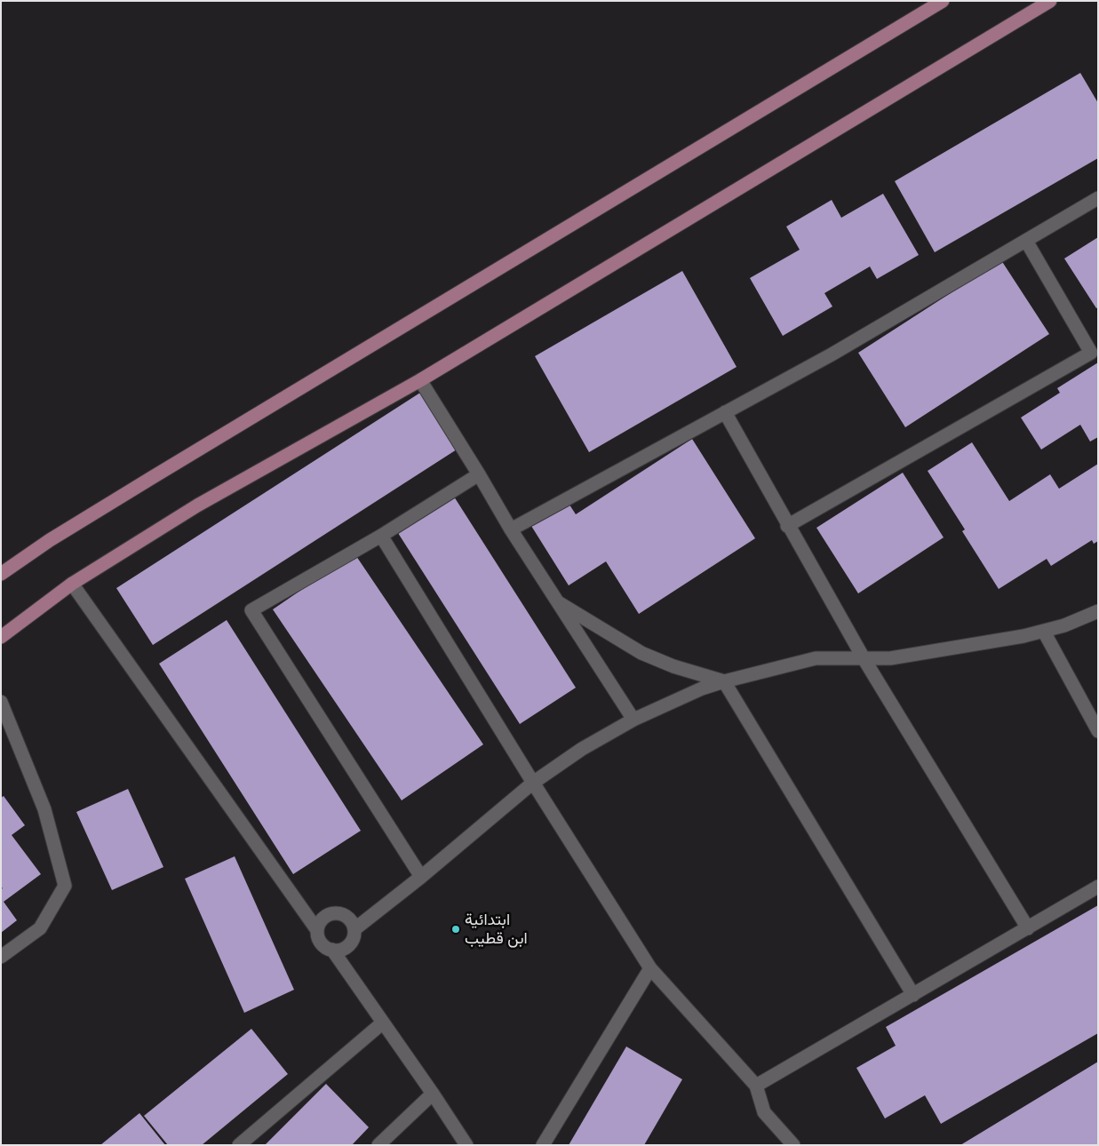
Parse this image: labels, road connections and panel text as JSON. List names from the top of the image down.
{
  "places": ["ابتدائية ابن قطيب"]
}
